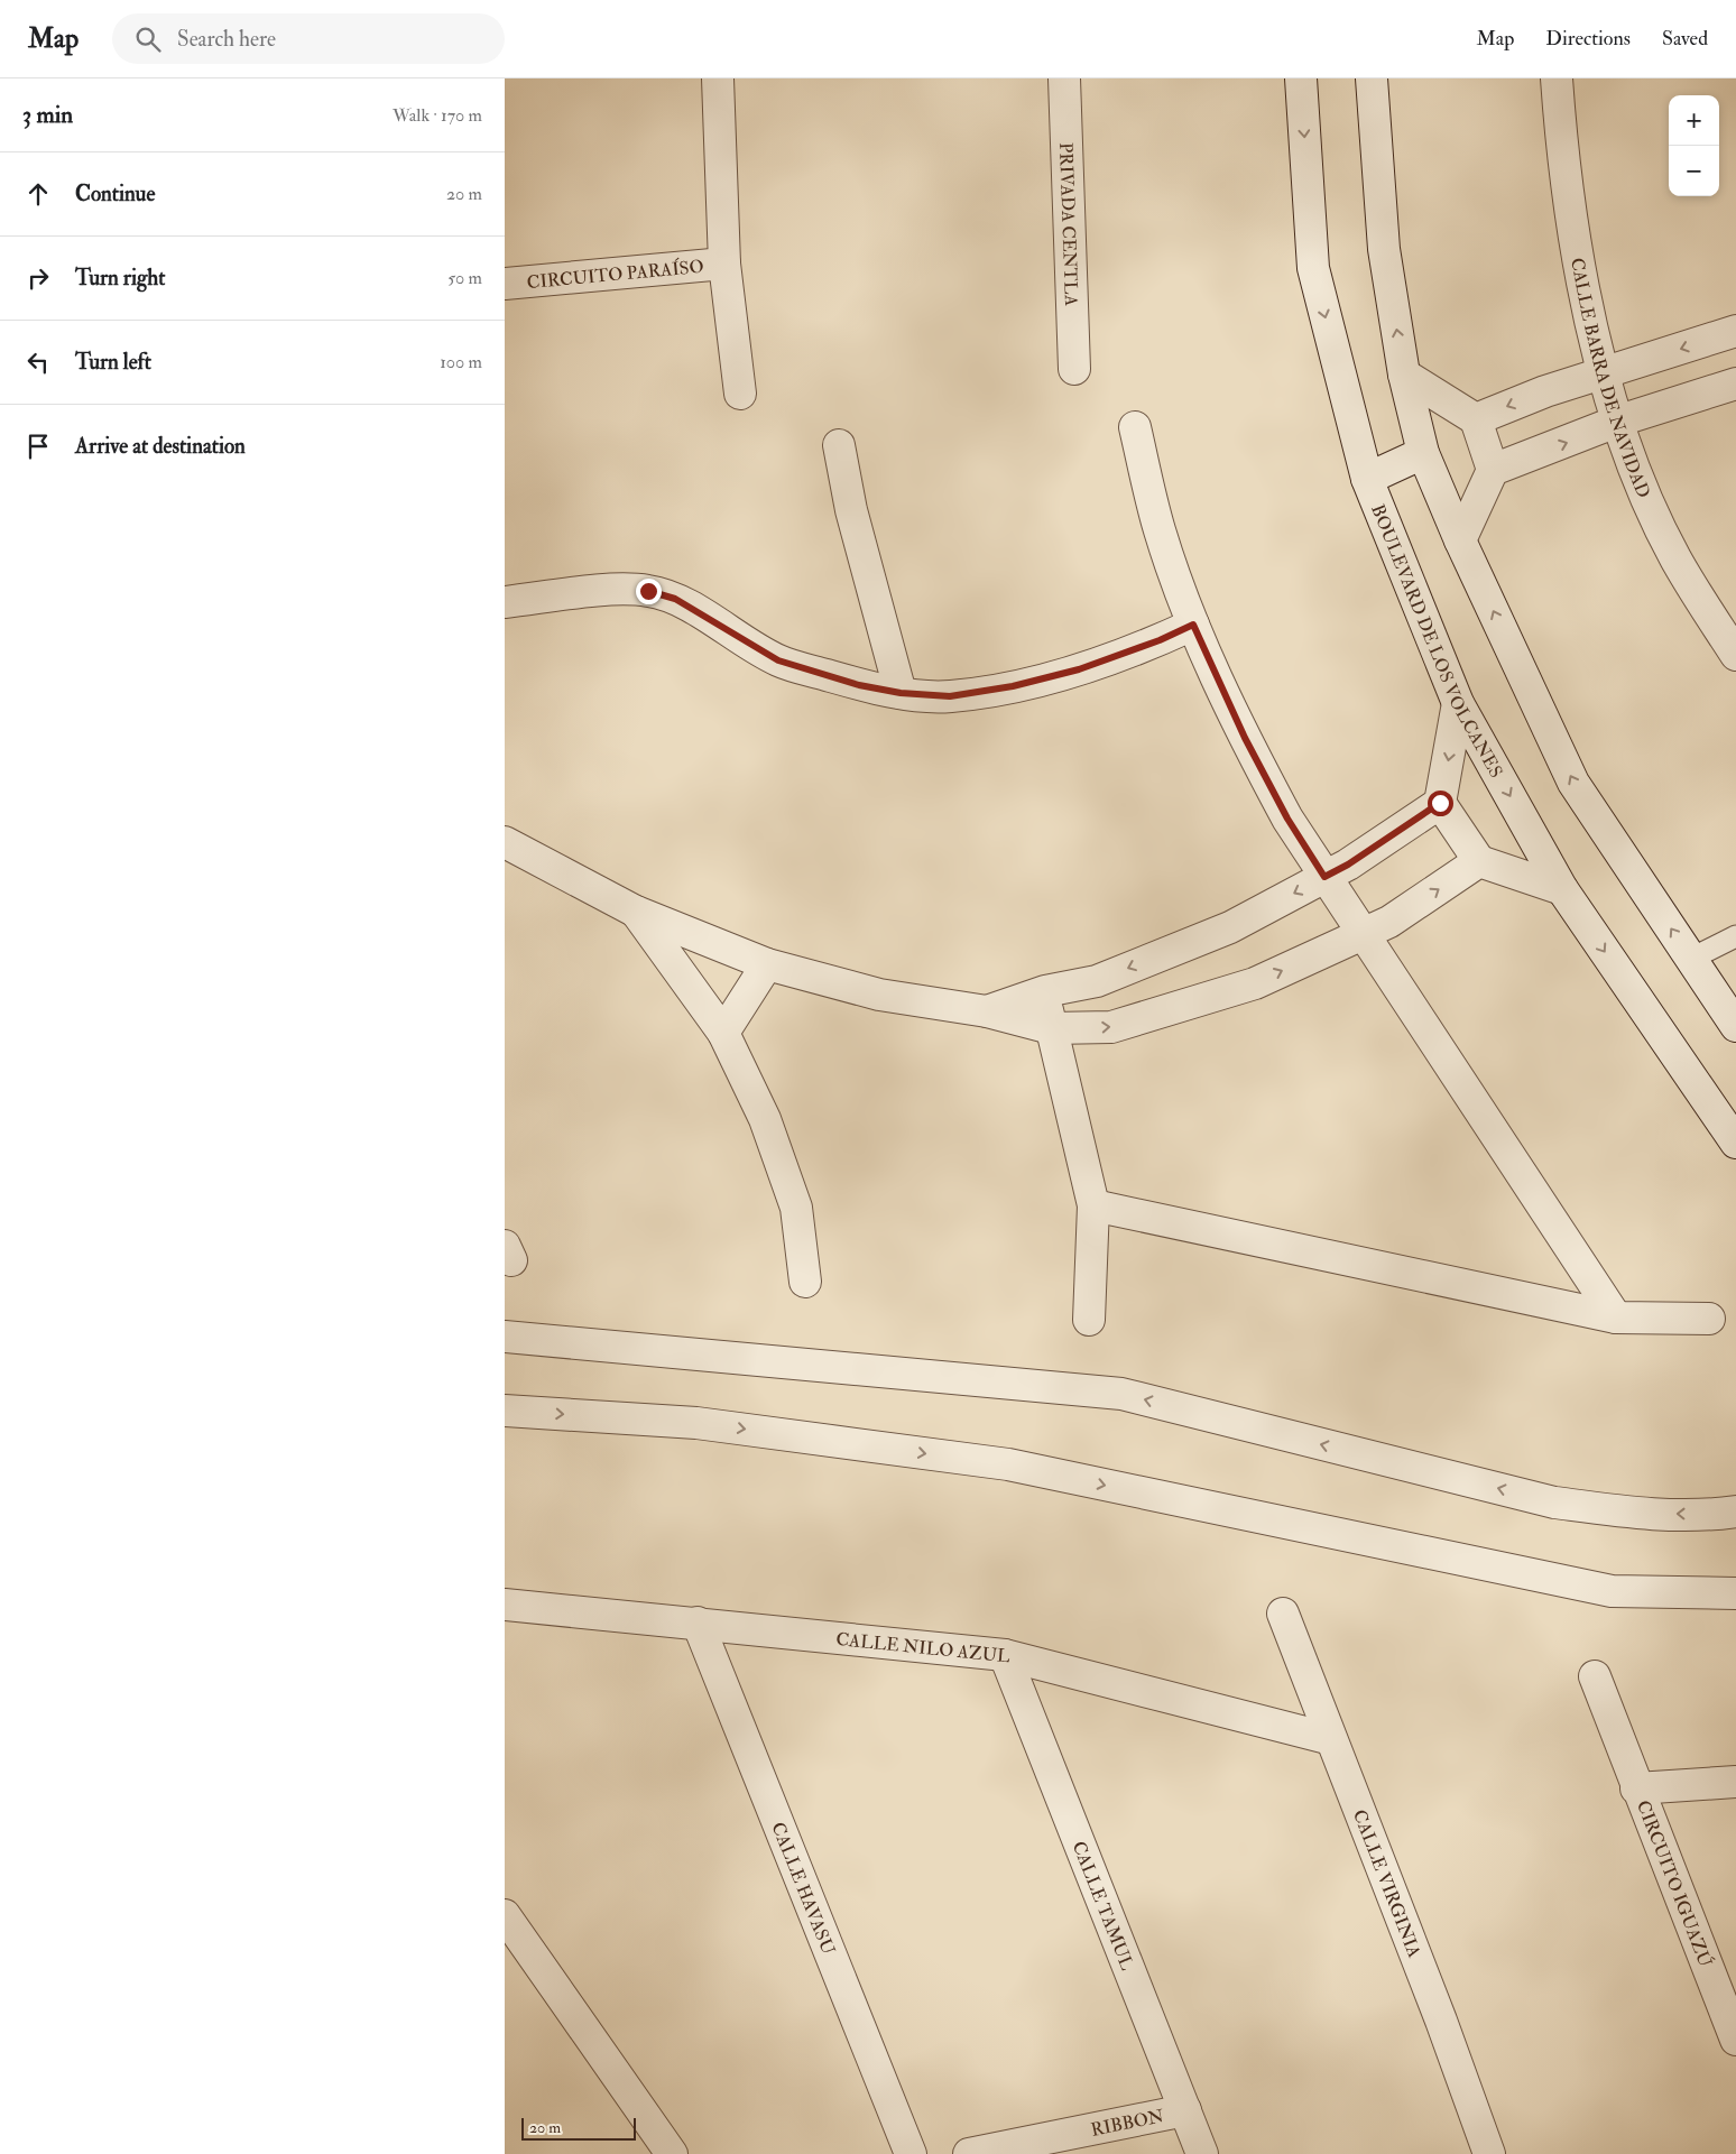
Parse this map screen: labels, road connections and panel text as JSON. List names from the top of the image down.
{
  "streets": {
    "street": [
      "PRIVADA CENTLA",
      "CIRCUITO PARAÍSO",
      "CALLE BARRA DE NAVIDAD",
      "BOULEVARD DE LOS VOLCANES",
      "CALLE NILO AZUL",
      "CALLE VIRGINIA",
      "CIRCUITO IGUAZÚ",
      "CALLE HAVASU",
      "CALLE TAMUL",
      "RIBBON"
    ]
  },
  "crossings": [
    ["CALLE NILO AZUL", "CALLE VIRGINIA"],
    ["CALLE NILO AZUL", "CALLE HAVASU"],
    ["CALLE NILO AZUL", "CALLE TAMUL"],
    ["CALLE TAMUL", "RIBBON"]
  ],
  "scale_bar": "20 m",
  "page": {
    "header": "Map",
    "search": "Search here",
    "nav": ["Map", "Directions", "Saved"],
    "heading": ["3 min", "Walk · 170 m"],
    "map_buttons": ["+", "−"],
    "list": [
      ["Continue", "20 m"],
      ["Turn right", "50 m"],
      ["Turn left", "100 m"],
      "Arrive at destination"
    ],
    "scale": "20 m"
  }
}
